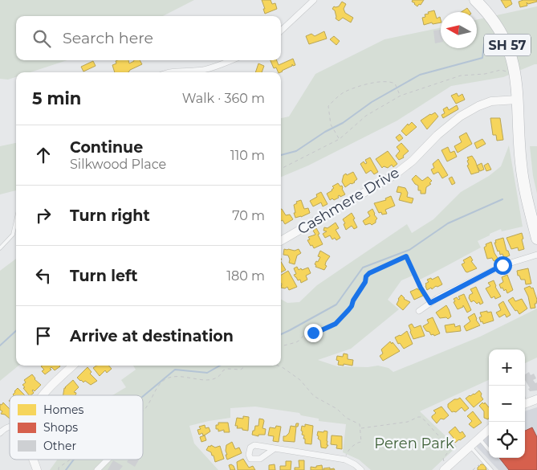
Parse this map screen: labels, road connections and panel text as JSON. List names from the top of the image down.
{
  "streets": {
    "highway": ["SH 57"],
    "street": ["Cashmere Drive"]
  },
  "crossings": [
    ["SH 57", "Cashmere Drive"]
  ],
  "parks": ["Peren Park"],
  "legend": ["Homes", "Shops", "Other"],
  "north": "left",
  "page": {
    "search": "Search here",
    "heading": ["5 min", "Walk · 360 m"],
    "list": [
      ["Continue", "Silkwood Place", "110 m"],
      ["Turn right", "70 m"],
      ["Turn left", "180 m"],
      "Arrive at destination"
    ],
    "map_buttons": ["+", "−"]
  }
}
